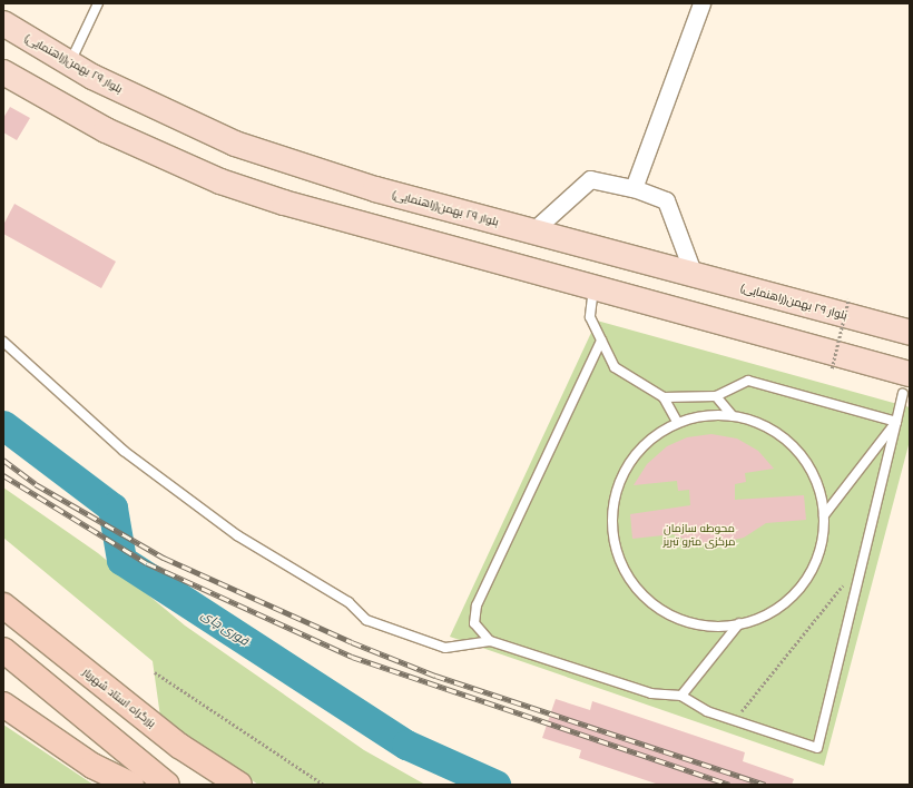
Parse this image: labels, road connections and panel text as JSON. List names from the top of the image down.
{
  "streets": {
    "highway": ["بزرگراه استاد شهریار"],
    "main road": ["بلوار ٢٩ بهمن(راهنمایی)"]
  },
  "water": ["قوری چای"],
  "parks": ["محوطه سازمان مرکزی مترو تبریز"]
}
